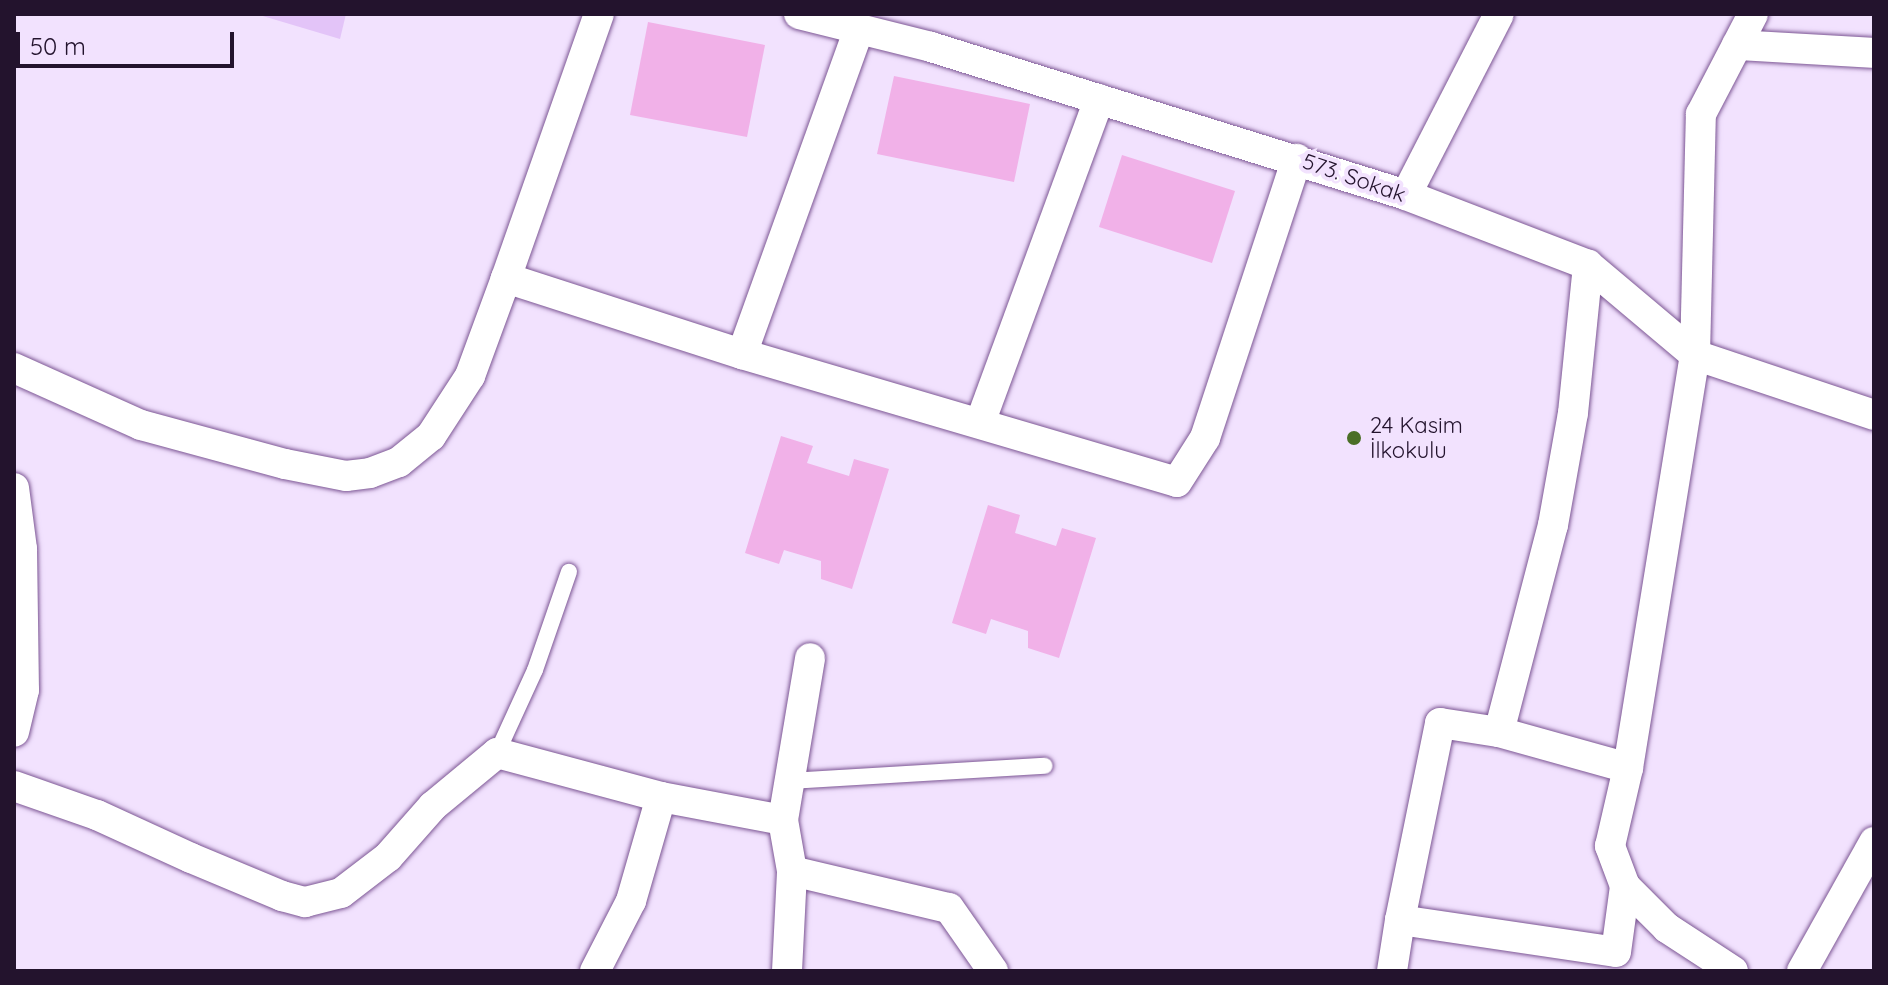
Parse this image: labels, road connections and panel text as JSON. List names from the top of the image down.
{
  "streets": {
    "street": ["573. Sokak"]
  },
  "places": ["24 Kasim İlkokulu"],
  "scale_bar": "50 m"
}
